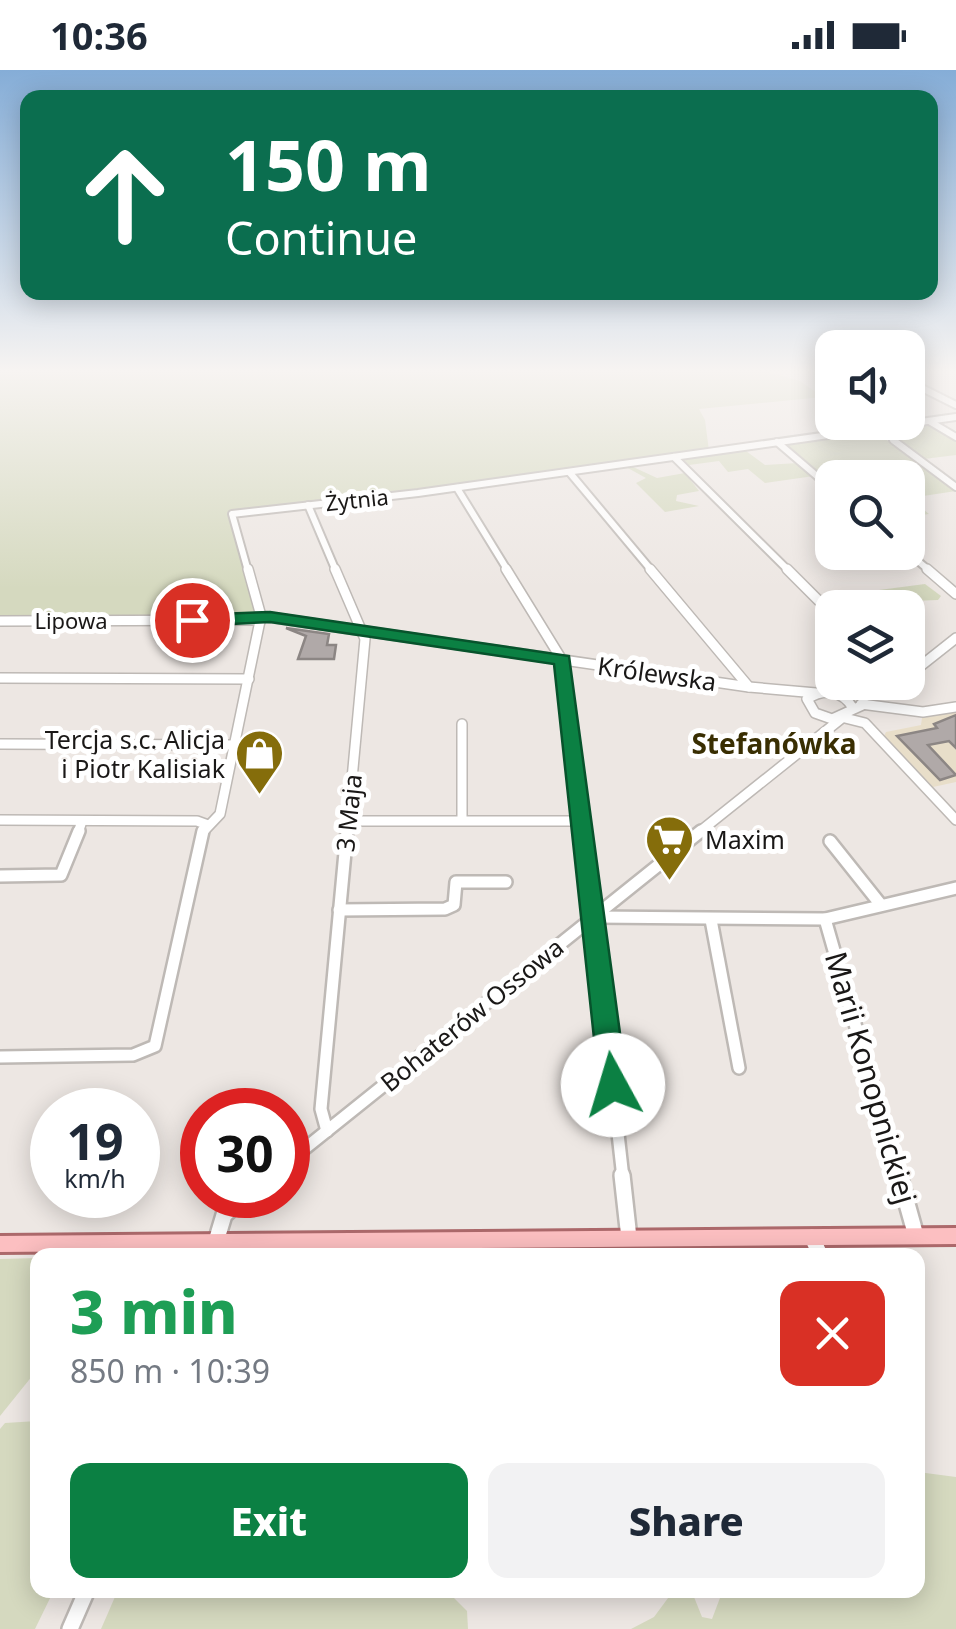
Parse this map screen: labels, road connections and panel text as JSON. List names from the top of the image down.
{
  "streets": {
    "street": [
      "Żytnia",
      "Lipowa",
      "Królewska",
      "3 Maja",
      "Bohaterów Ossowa",
      "Marii Konopnickiej"
    ]
  },
  "crossings": [
    ["Żytnia", "Lipowa"],
    ["Żytnia", "Królewska"],
    ["Żytnia", "3 Maja"],
    ["Lipowa", "Królewska"],
    ["Królewska", "3 Maja"],
    ["3 Maja", "Bohaterów Ossowa"]
  ],
  "districts": ["Stefanówka"],
  "places": {
    "shop": ["Tercja s.c. Alicja i Piotr Kalisiak"],
    "supermarket": ["Maxim"]
  },
  "page": {
    "status": "10:36",
    "turn": ["150 m", "Continue"],
    "speed": "19 km/h",
    "limit": "30",
    "heading": ["3 min", "850 m · 10:39"],
    "buttons": ["Exit", "Share"]
  }
}
